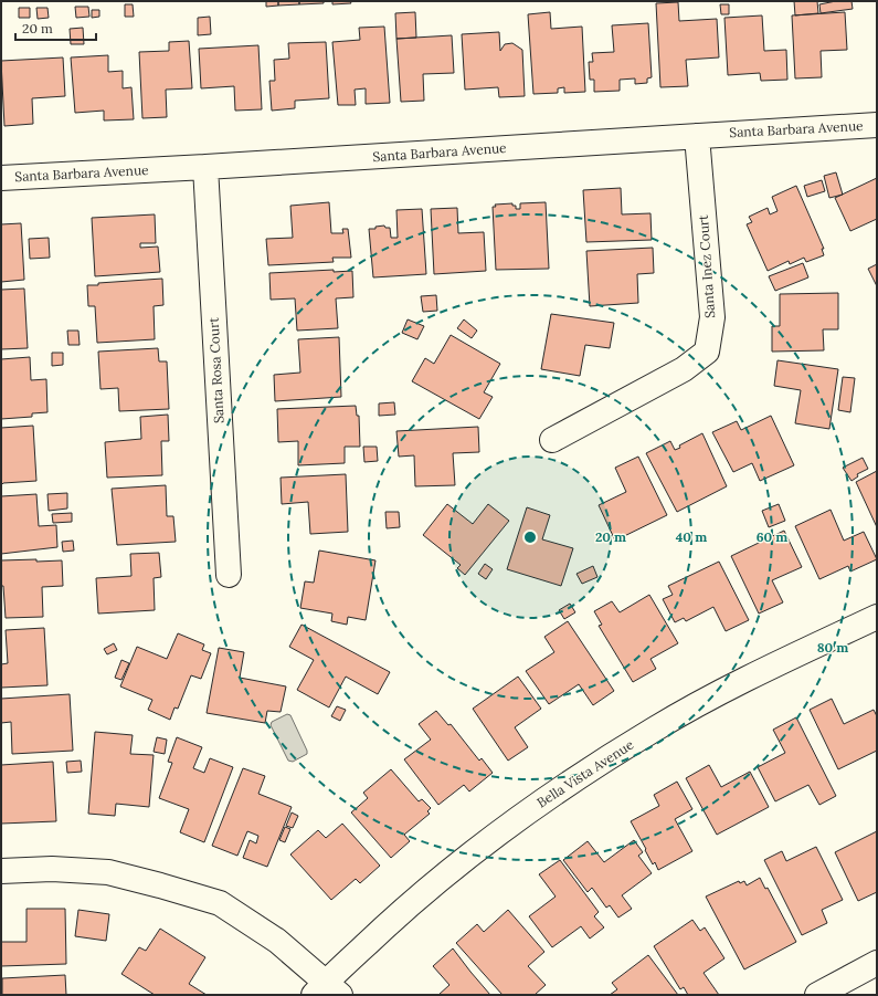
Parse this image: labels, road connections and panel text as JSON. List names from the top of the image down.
{
  "streets": {
    "street": [
      "Santa Barbara Avenue",
      "Santa Inez Court",
      "Santa Rosa Court",
      "Bella Vista Avenue"
    ]
  },
  "crossings": [
    ["Santa Barbara Avenue", "Santa Inez Court"],
    ["Santa Barbara Avenue", "Santa Rosa Court"]
  ],
  "scale_bar": "20 m",
  "rings": [
    "20 m",
    "40 m",
    "60 m",
    "80 m"
  ]
}
